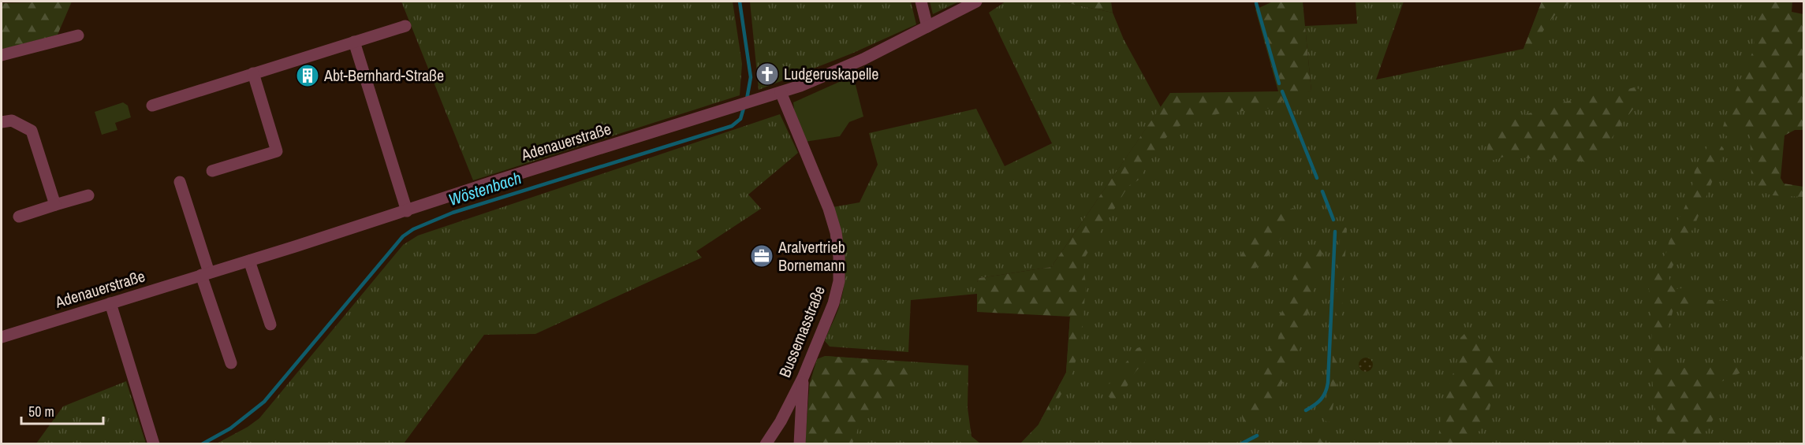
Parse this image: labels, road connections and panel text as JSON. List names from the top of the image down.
{
  "streets": {
    "street": ["Adenauerstraße", "Bussemasstraße"]
  },
  "crossings": [
    ["Adenauerstraße", "Bussemasstraße"]
  ],
  "water": ["Wöstenbach"],
  "places": {
    "church": ["Ludgeruskapelle"],
    "building": ["Abt-Bernhard-Straße"],
    "office": ["Aralvertrieb Bornemann"]
  },
  "scale_bar": "50 m"
}
